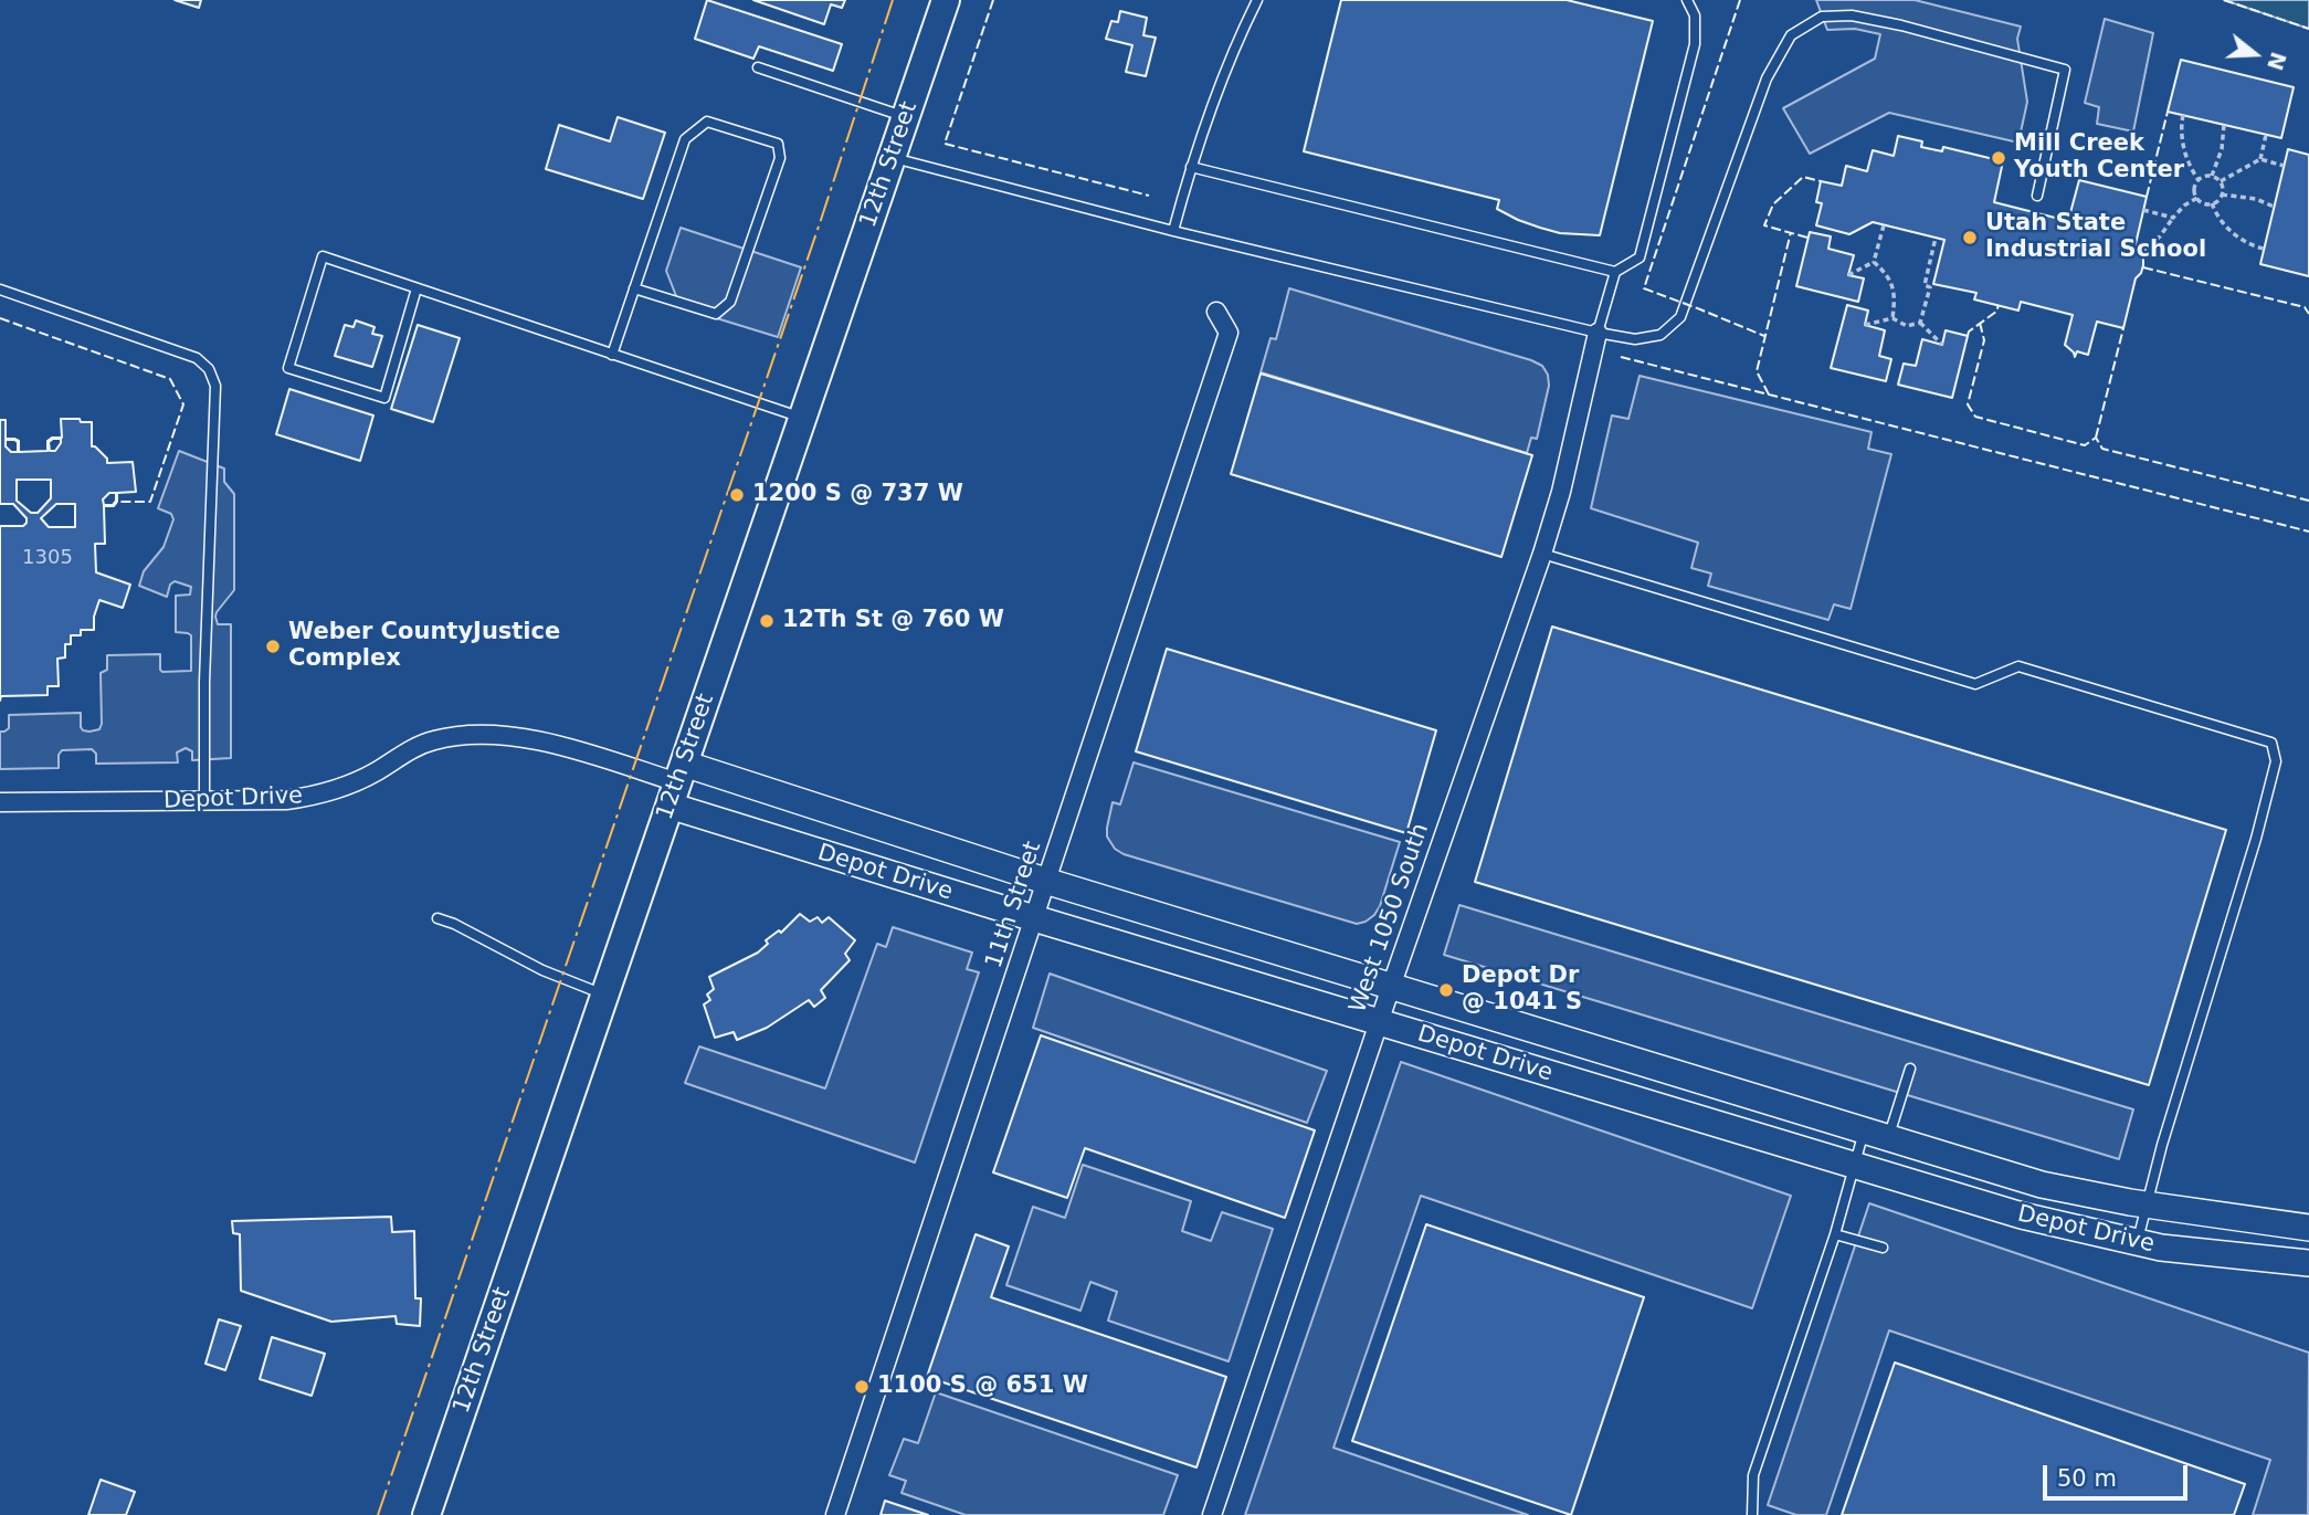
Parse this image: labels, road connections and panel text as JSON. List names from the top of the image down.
{
  "streets": {
    "main road": ["12th Street", "Depot Drive"],
    "street": ["11th Street", "West 1050 South"]
  },
  "crossings": [
    ["12th Street", "Depot Drive"],
    ["Depot Drive", "11th Street"],
    ["Depot Drive", "West 1050 South"]
  ],
  "places": [
    "Mill Creek Youth Center",
    "Utah State Industrial School",
    "1200 S @ 737 W",
    "12Th St @ 760 W",
    "Weber CountyJustice Complex",
    "Depot Dr @ 1041 S",
    "1100 S @ 651 W"
  ],
  "house_numbers": ["1305"],
  "scale_bar": "50 m",
  "north": "right"
}
